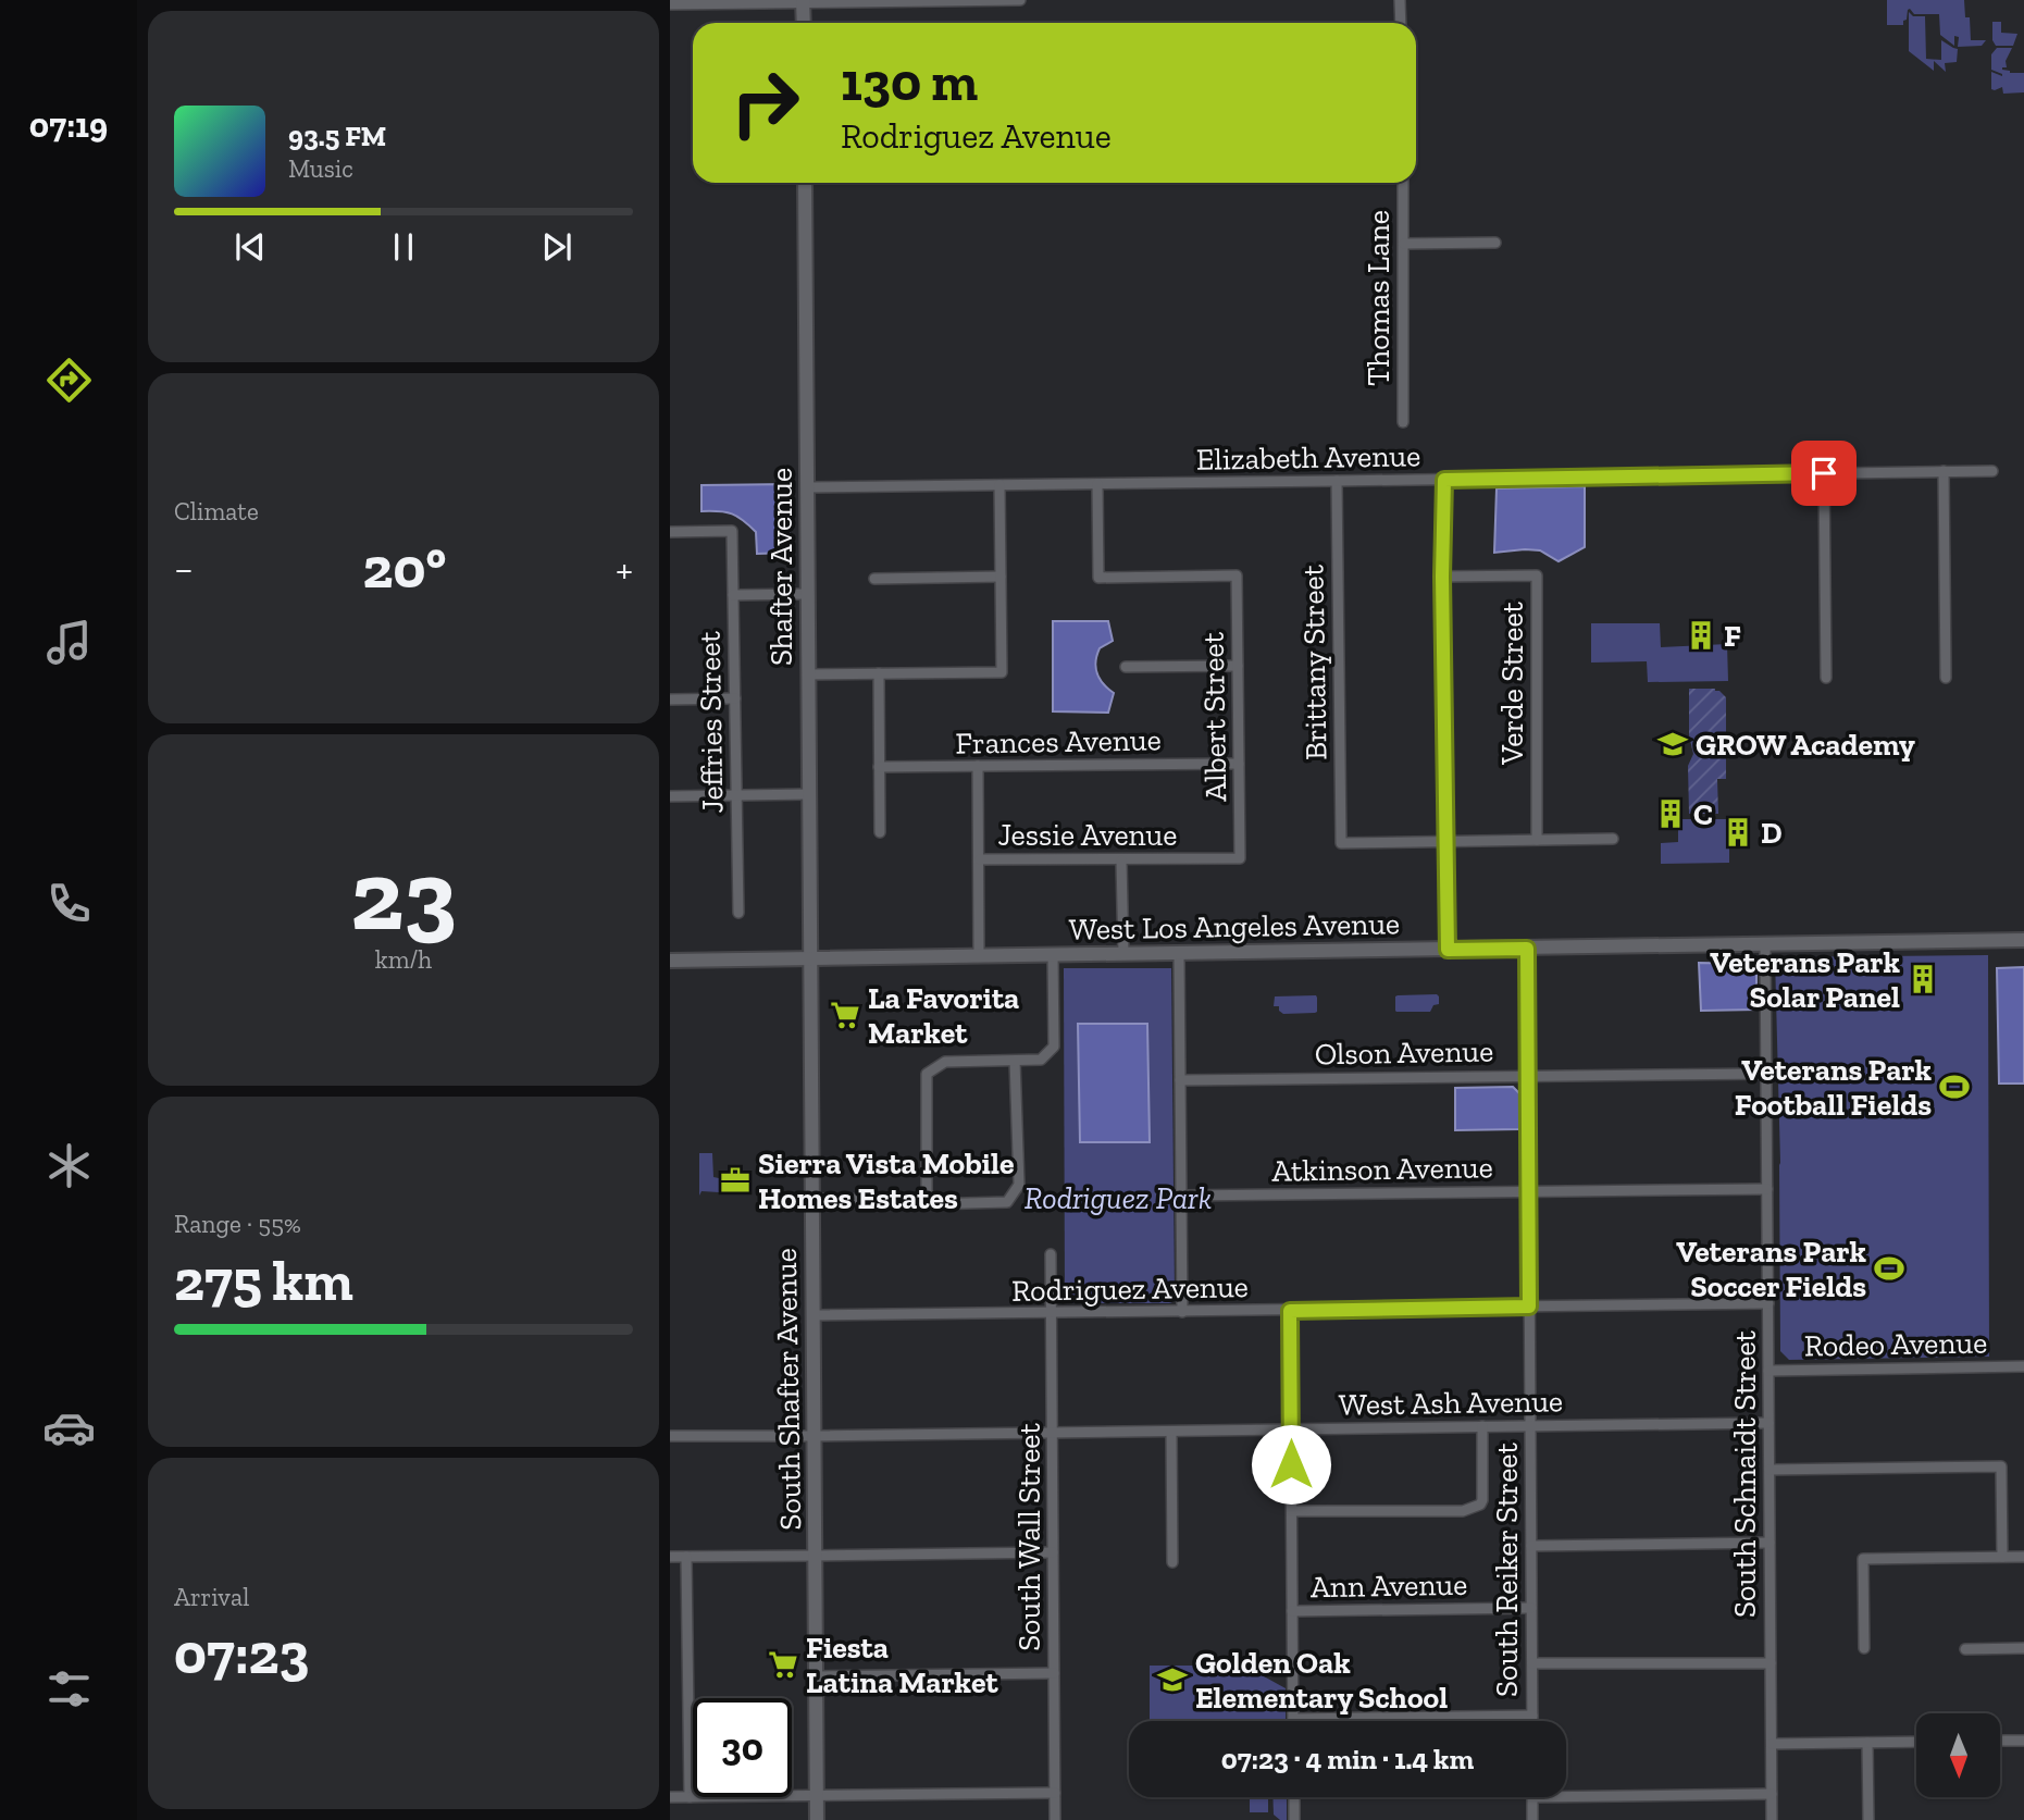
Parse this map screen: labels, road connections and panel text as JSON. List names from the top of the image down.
{
  "streets": {
    "main road": ["Shafter Avenue", "West Los Angeles Avenue", "South Shafter Avenue"],
    "street": [
      "Thomas Lane",
      "Elizabeth Avenue",
      "Brittany Street",
      "Verde Street",
      "Albert Street",
      "Jeffries Street",
      "Frances Avenue",
      "Jessie Avenue",
      "Olson Avenue",
      "Atkinson Avenue",
      "Rodriguez Avenue",
      "Rodeo Avenue",
      "West Ash Avenue",
      "South Schnaidt Street",
      "South Wall Street",
      "South Reiker Street",
      "Ann Avenue"
    ]
  },
  "crossings": [
    ["Elizabeth Avenue", "Shafter Avenue"],
    ["Elizabeth Avenue", "Brittany Street"],
    ["Elizabeth Avenue", "Albert Street"],
    ["Shafter Avenue", "West Los Angeles Avenue"],
    ["Shafter Avenue", "South Shafter Avenue"],
    ["Albert Street", "Frances Avenue"],
    ["Albert Street", "Jessie Avenue"],
    ["West Los Angeles Avenue", "South Shafter Avenue"],
    ["West Los Angeles Avenue", "South Schnaidt Street"],
    ["West Los Angeles Avenue", "South Reiker Street"],
    ["Olson Avenue", "South Schnaidt Street"],
    ["Olson Avenue", "South Reiker Street"],
    ["Atkinson Avenue", "South Schnaidt Street"],
    ["Atkinson Avenue", "South Reiker Street"],
    ["Rodriguez Avenue", "South Shafter Avenue"],
    ["Rodriguez Avenue", "South Schnaidt Street"],
    ["Rodriguez Avenue", "South Wall Street"],
    ["Rodriguez Avenue", "South Reiker Street"],
    ["Rodeo Avenue", "South Schnaidt Street"],
    ["South Shafter Avenue", "West Ash Avenue"],
    ["West Ash Avenue", "South Schnaidt Street"],
    ["West Ash Avenue", "South Wall Street"],
    ["West Ash Avenue", "South Reiker Street"],
    ["South Reiker Street", "Ann Avenue"]
  ],
  "parks": ["Rodriguez Park"],
  "places": {
    "building": [
      "F",
      "C",
      "D",
      "Veterans Park Solar Panel"
    ],
    "school or university": ["GROW Academy", "Golden Oak Elementary School"],
    "supermarket": ["La Favorita Market", "Fiesta Latina Market"],
    "sports": ["Veterans Park Football Fields", "Veterans Park Soccer Fields"],
    "office": ["Sierra Vista Mobile Homes Estates"]
  },
  "north": "bottom",
  "page": {
    "tabs": "07:19",
    "turn": ["130 m", "Rodriguez Avenue"],
    "song": ["93.5 FM", "Music"],
    "tile": [
      "Climate",
      ["23", "km/h"],
      ["Range · 55%", "275 km"],
      ["Arrival", "07:23"]
    ],
    "heat": ["−", "20°", "+"],
    "limit": "30",
    "trip": "07:23 · 4 min · 1.4 km"
  }
}
